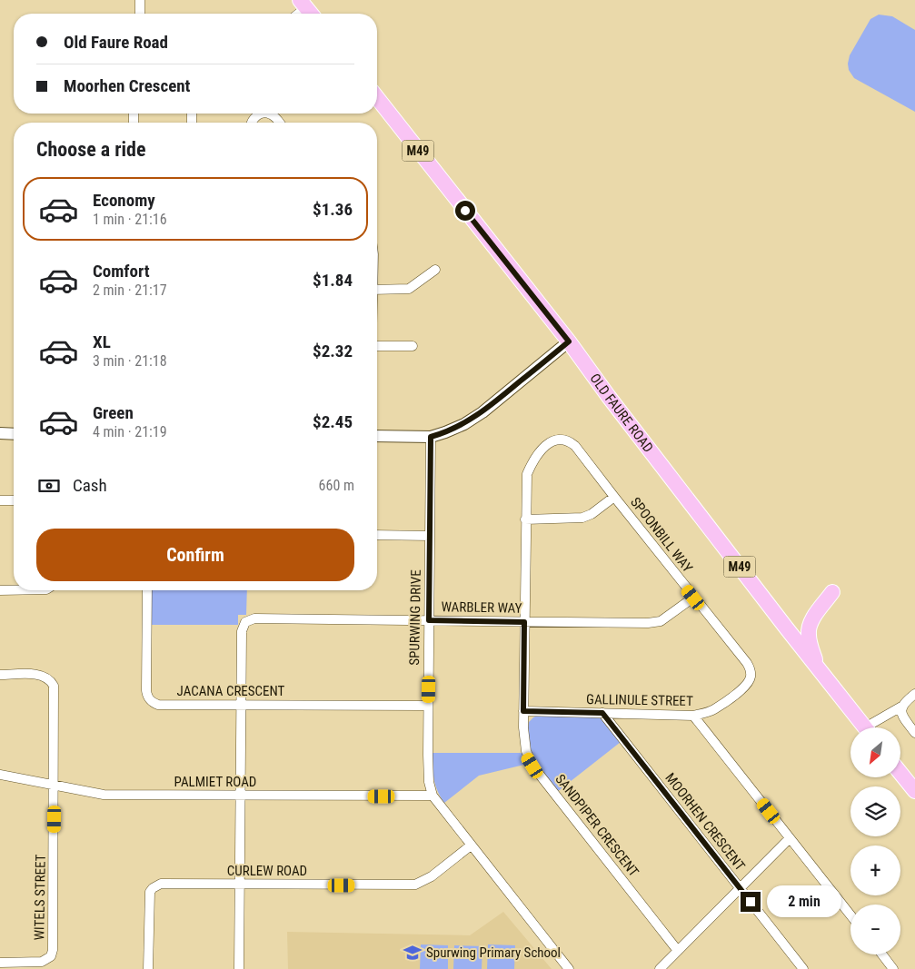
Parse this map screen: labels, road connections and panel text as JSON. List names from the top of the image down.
{
  "streets": {
    "main road": ["M49", "OLD FAURE ROAD"],
    "street": [
      "SPOONBILL WAY",
      "WARBLER WAY",
      "SPURWING DRIVE",
      "JACANA CRESCENT",
      "GALLINULE STREET",
      "PALMIET ROAD",
      "MOORHEN CRESCENT",
      "SANDPIPER CRESCENT",
      "CURLEW ROAD",
      "WITELS STREET"
    ]
  },
  "crossings": [
    ["SPOONBILL WAY", "WARBLER WAY"],
    ["SPOONBILL WAY", "GALLINULE STREET"],
    ["SPOONBILL WAY", "SANDPIPER CRESCENT"],
    ["WARBLER WAY", "SPURWING DRIVE"],
    ["WARBLER WAY", "JACANA CRESCENT"],
    ["WARBLER WAY", "SANDPIPER CRESCENT"],
    ["SPURWING DRIVE", "JACANA CRESCENT"],
    ["SPURWING DRIVE", "PALMIET ROAD"],
    ["SPURWING DRIVE", "CURLEW ROAD"],
    ["GALLINULE STREET", "MOORHEN CRESCENT"],
    ["GALLINULE STREET", "SANDPIPER CRESCENT"],
    ["PALMIET ROAD", "WITELS STREET"]
  ],
  "places": {
    "school or university": ["Spurwing Primary School"]
  },
  "north": "bottom left",
  "page": {
    "banner": ["Old Faure Road", "Moorhen Crescent"],
    "heading": "Choose a ride",
    "list": [
      {
        "name": "Economy",
        "note": "1 min · 21:16",
        "value": "$1.36"
      },
      {
        "name": "Comfort",
        "note": "2 min · 21:17",
        "value": "$1.84"
      },
      {
        "name": "XL",
        "note": "3 min · 21:18",
        "value": "$2.32"
      },
      {
        "name": "Green",
        "note": "4 min · 21:19",
        "value": "$2.45"
      }
    ],
    "pay": ["Cash", "660 m"],
    "buttons": "Confirm",
    "map_buttons": ["+", "−"],
    "bubble": "2 min"
  }
}
